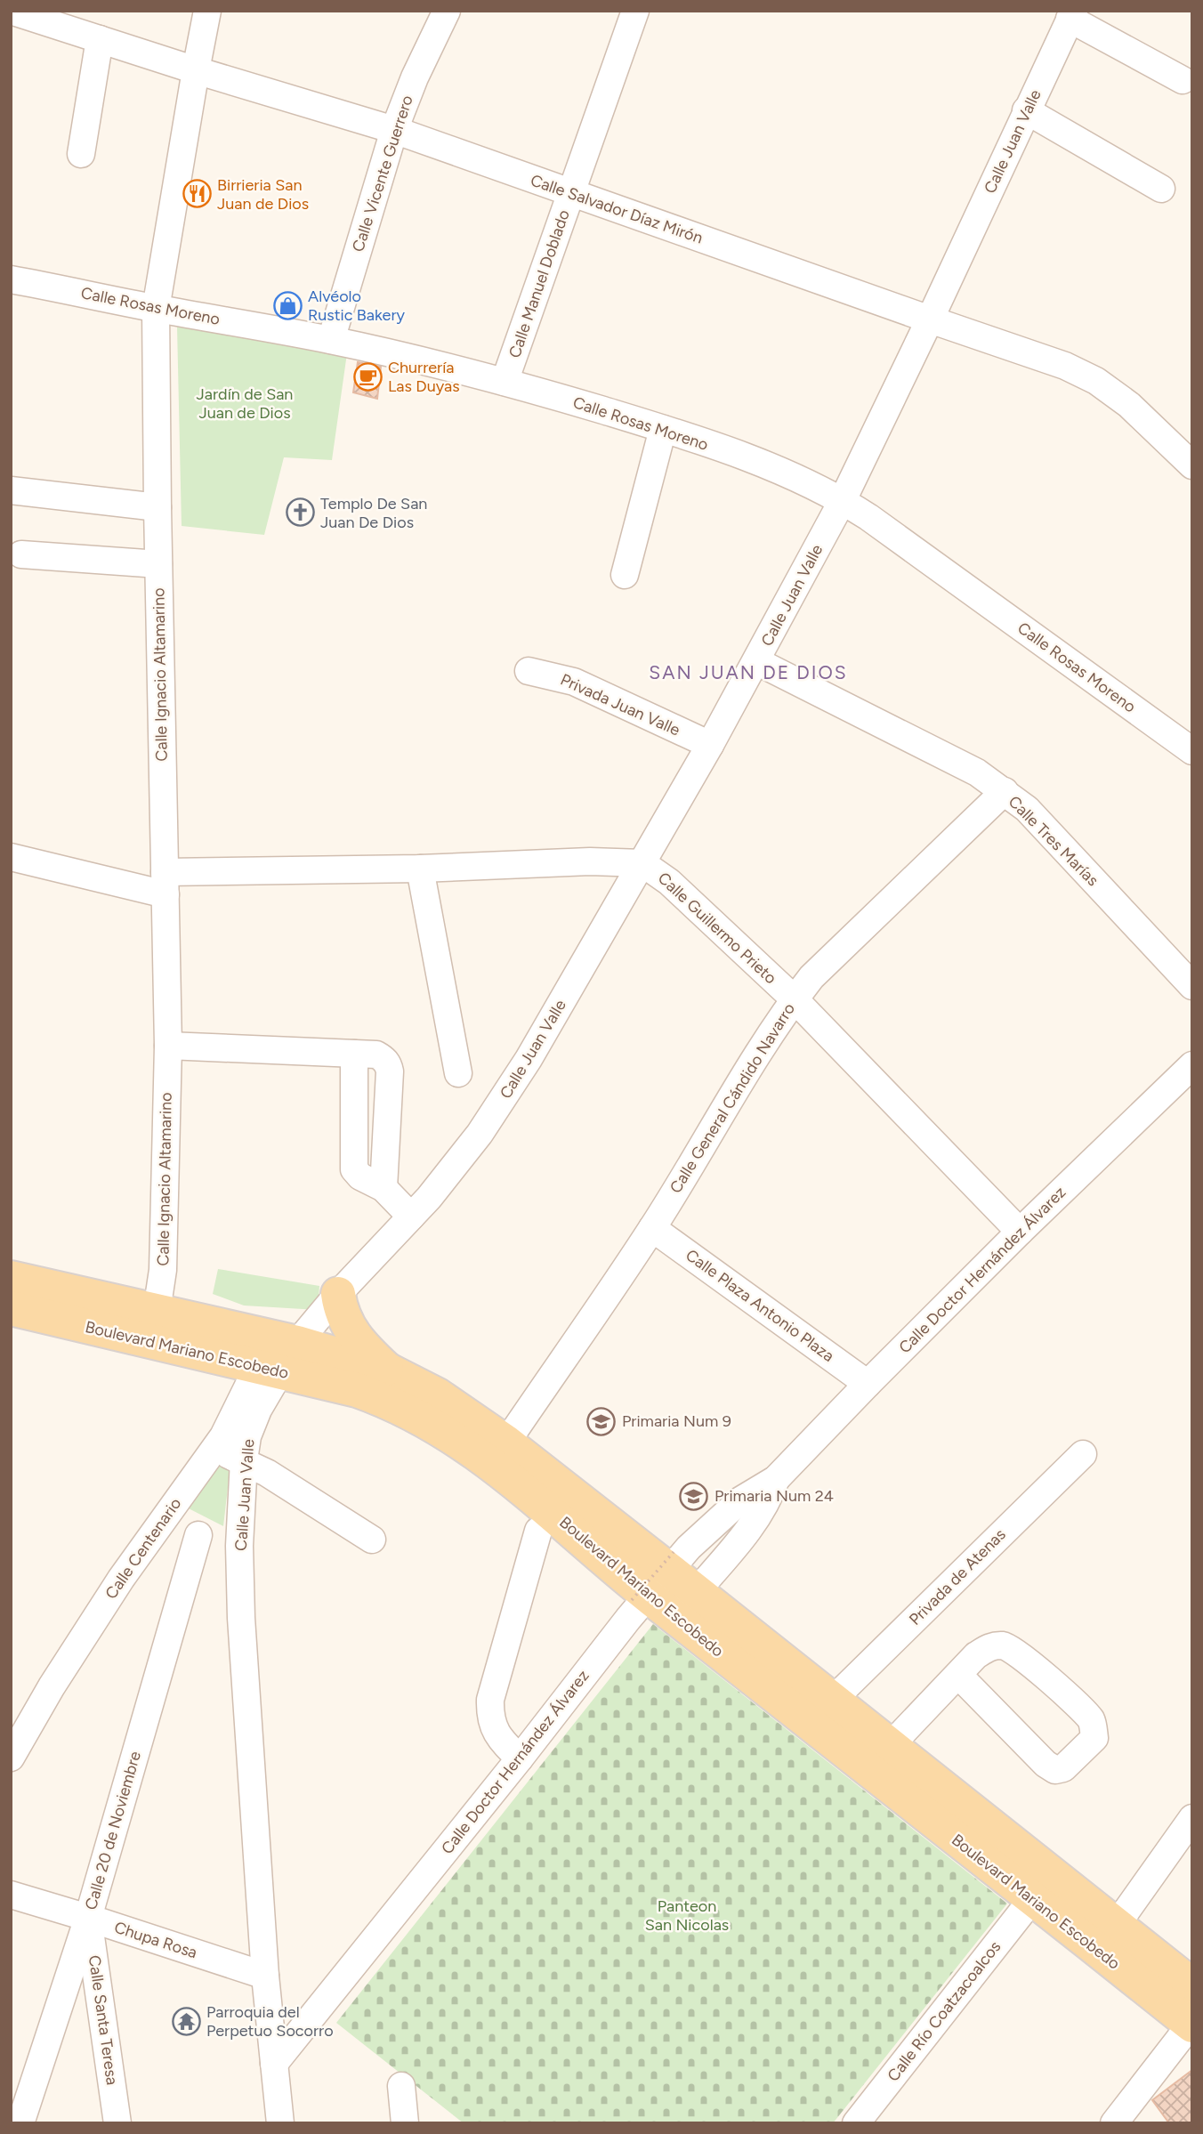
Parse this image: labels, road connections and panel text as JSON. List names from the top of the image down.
{
  "streets": {
    "main road": ["Boulevard Mariano Escobedo"],
    "street": [
      "Calle Juan Valle",
      "Calle Vicente Guerrero",
      "Calle Salvador Díaz Mirón",
      "Calle Manuel Doblado",
      "Calle Rosas Moreno",
      "Calle Ignacio Altamarino",
      "Privada Juan Valle",
      "Calle Tres Marías",
      "Calle Guillermo Prieto",
      "Calle General Cándido Navarro",
      "Calle Doctor Hernández Álvarez",
      "Calle Plaza Antonio Plaza",
      "Calle Centenario",
      "Privada de Atenas",
      "Calle 20 de Noviembre",
      "Chupa Rosa",
      "Calle Río Coatzacoalcos",
      "Calle Santa Teresa"
    ]
  },
  "crossings": [
    ["Calle Juan Valle", "Calle Salvador Díaz Mirón"],
    ["Calle Juan Valle", "Calle Rosas Moreno"],
    ["Calle Juan Valle", "Privada Juan Valle"],
    ["Calle Juan Valle", "Calle Tres Marías"],
    ["Calle Juan Valle", "Calle Guillermo Prieto"],
    ["Calle Juan Valle", "Calle Doctor Hernández Álvarez"],
    ["Calle Juan Valle", "Boulevard Mariano Escobedo"],
    ["Calle Juan Valle", "Calle Centenario"],
    ["Calle Juan Valle", "Chupa Rosa"],
    ["Calle Vicente Guerrero", "Calle Salvador Díaz Mirón"],
    ["Calle Vicente Guerrero", "Calle Rosas Moreno"],
    ["Calle Salvador Díaz Mirón", "Calle Manuel Doblado"],
    ["Calle Salvador Díaz Mirón", "Calle Ignacio Altamarino"],
    ["Calle Manuel Doblado", "Calle Rosas Moreno"],
    ["Calle Rosas Moreno", "Calle Ignacio Altamarino"],
    ["Calle Ignacio Altamarino", "Calle Guillermo Prieto"],
    ["Calle Ignacio Altamarino", "Boulevard Mariano Escobedo"],
    ["Calle Tres Marías", "Calle General Cándido Navarro"],
    ["Calle Guillermo Prieto", "Calle General Cándido Navarro"],
    ["Calle Guillermo Prieto", "Calle Doctor Hernández Álvarez"],
    ["Calle General Cándido Navarro", "Calle Plaza Antonio Plaza"],
    ["Calle General Cándido Navarro", "Boulevard Mariano Escobedo"],
    ["Calle Doctor Hernández Álvarez", "Calle Plaza Antonio Plaza"],
    ["Calle Doctor Hernández Álvarez", "Boulevard Mariano Escobedo"],
    ["Boulevard Mariano Escobedo", "Calle Centenario"],
    ["Boulevard Mariano Escobedo", "Privada de Atenas"],
    ["Boulevard Mariano Escobedo", "Calle Río Coatzacoalcos"],
    ["Calle 20 de Noviembre", "Chupa Rosa"],
    ["Calle 20 de Noviembre", "Calle Santa Teresa"],
    ["Chupa Rosa", "Calle Santa Teresa"]
  ],
  "districts": ["SAN JUAN DE DIOS"],
  "parks": ["Jardín de San Juan de Dios", "Panteon San Nicolas"],
  "places": {
    "restaurant": ["Birrieria San Juan de Dios"],
    "shop": ["Alvéolo Rustic Bakery"],
    "cafe": ["Churrería Las Duyas"],
    "church": ["Templo De San Juan De Dios"],
    "school or university": ["Primaria Num 9", "Primaria Num 24"],
    "temple": ["Parroquia del Perpetuo Socorro"]
  }
}
